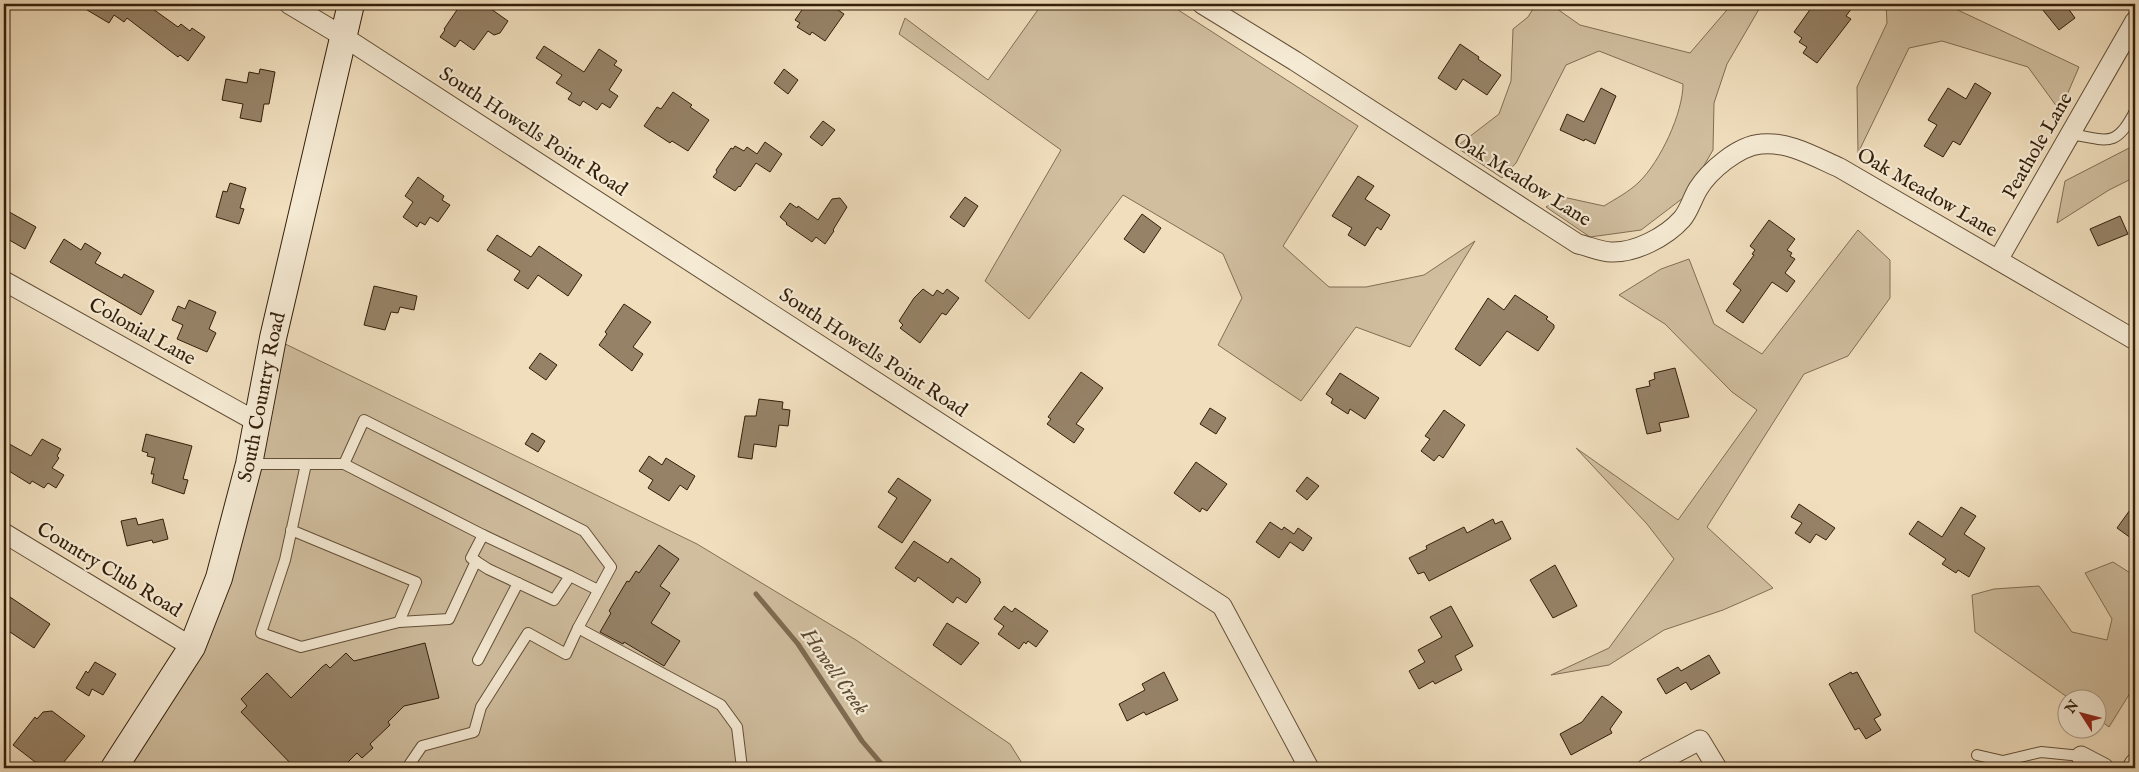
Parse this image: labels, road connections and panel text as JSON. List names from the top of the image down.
{
  "streets": {
    "main road": ["South Country Road"],
    "street": [
      "South Howells Point Road",
      "Peathole Lane",
      "Oak Meadow Lane",
      "Colonial Lane",
      "Country Club Road"
    ]
  },
  "crossings": [
    ["South Howells Point Road", "South Country Road"],
    ["Peathole Lane", "Oak Meadow Lane"],
    ["Colonial Lane", "South Country Road"],
    ["South Country Road", "Country Club Road"]
  ],
  "water": ["Howell Creek"],
  "north": "top left"
}
